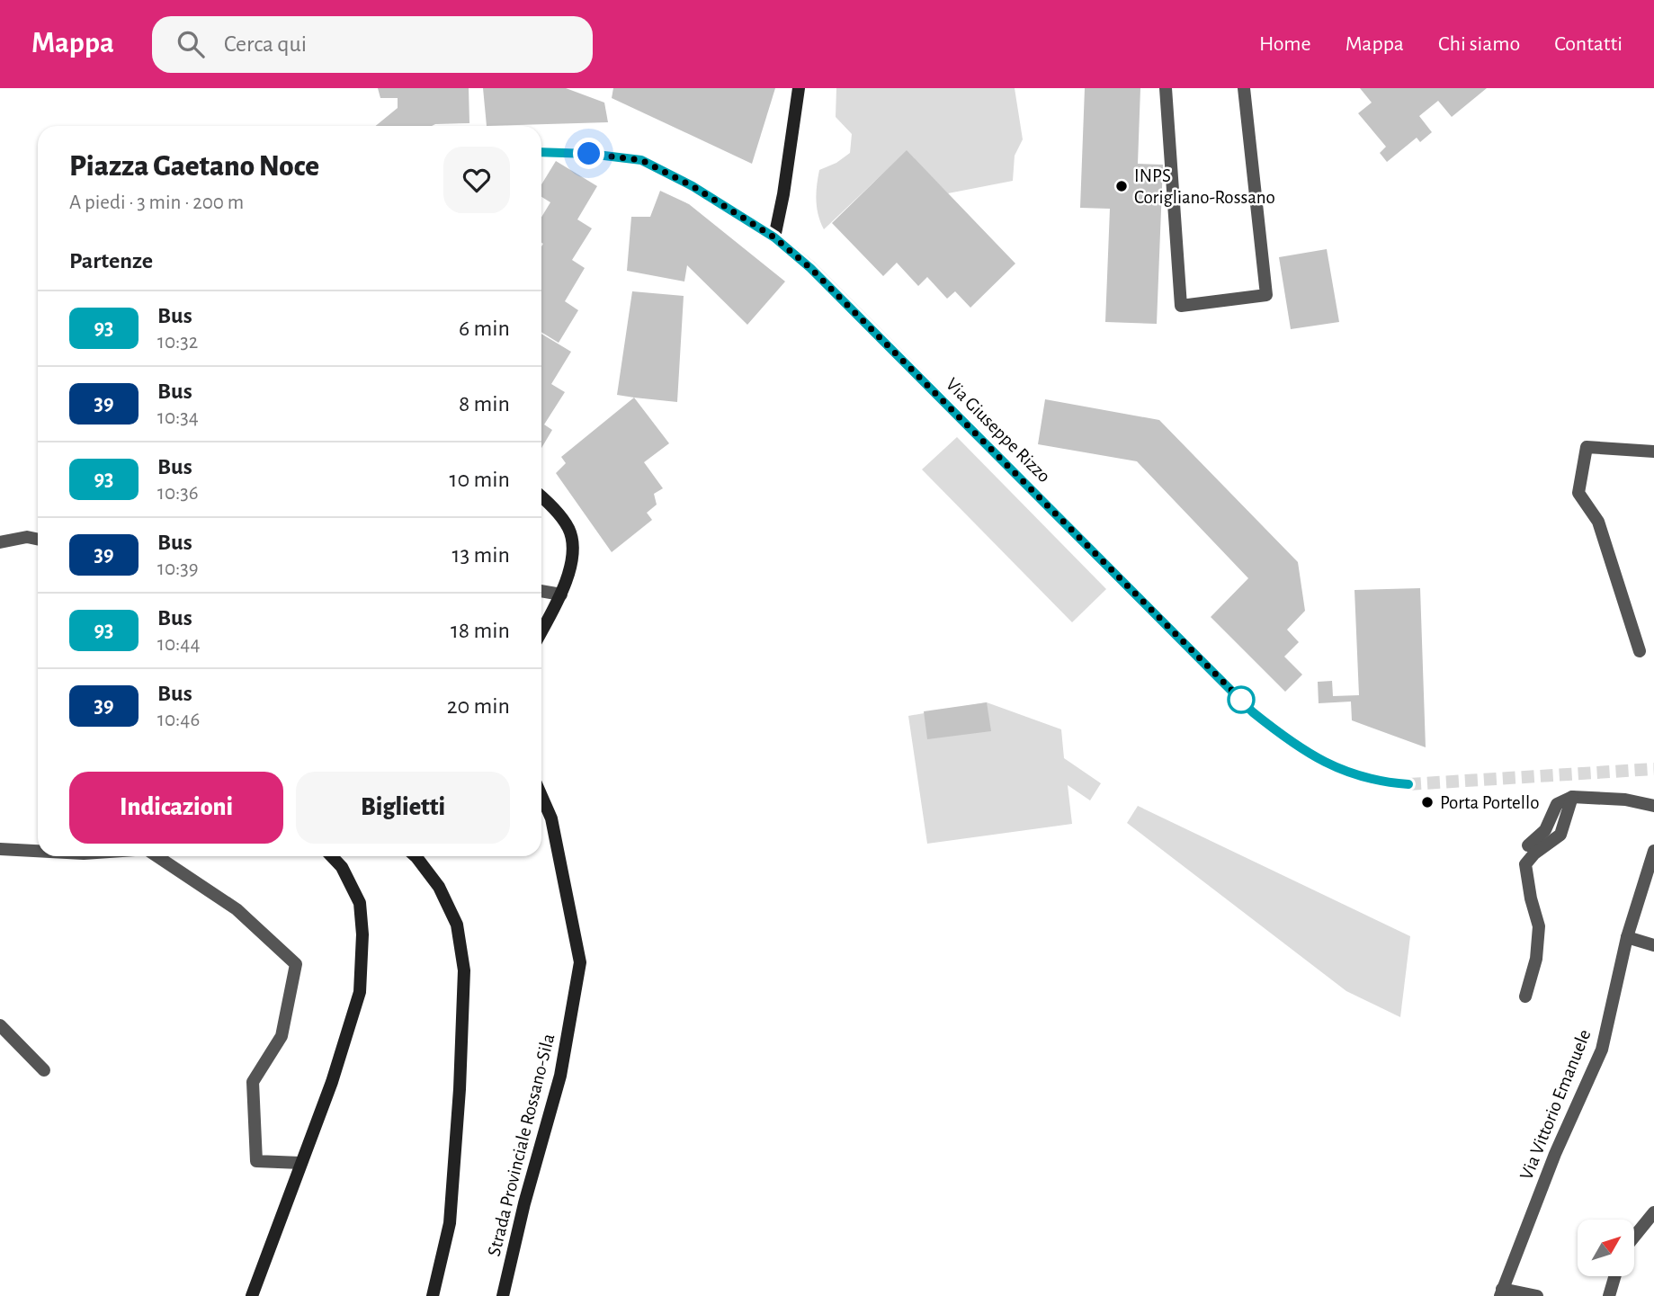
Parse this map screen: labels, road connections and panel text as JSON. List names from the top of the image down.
{
  "streets": {
    "main road": ["Via Giuseppe Rizzo", "Strada Provinciale Rossano-Sila"],
    "street": ["Via Vittorio Emanuele"]
  },
  "places": ["INPS Corigliano-Rossano", "Porta Portello"],
  "lines": ["bus line 93"],
  "north": "top right",
  "page": {
    "header": "Mappa",
    "search": "Cerca qui",
    "nav": [
      "Home",
      "Mappa",
      "Chi siamo",
      "Contatti"
    ],
    "heading": [
      ["Piazza Gaetano Noce", "A piedi · 3 min · 200 m"],
      "Partenze"
    ],
    "list": [
      {
        "mark": "93",
        "name": "Bus",
        "note": "10:32",
        "value": "6 min"
      },
      {
        "mark": "39",
        "name": "Bus",
        "note": "10:34",
        "value": "8 min"
      },
      {
        "mark": "93",
        "name": "Bus",
        "note": "10:36",
        "value": "10 min"
      },
      {
        "mark": "39",
        "name": "Bus",
        "note": "10:39",
        "value": "13 min"
      },
      {
        "mark": "93",
        "name": "Bus",
        "note": "10:44",
        "value": "18 min"
      },
      {
        "mark": "39",
        "name": "Bus",
        "note": "10:46",
        "value": "20 min"
      }
    ],
    "buttons": ["Indicazioni", "Biglietti"]
  }
}
